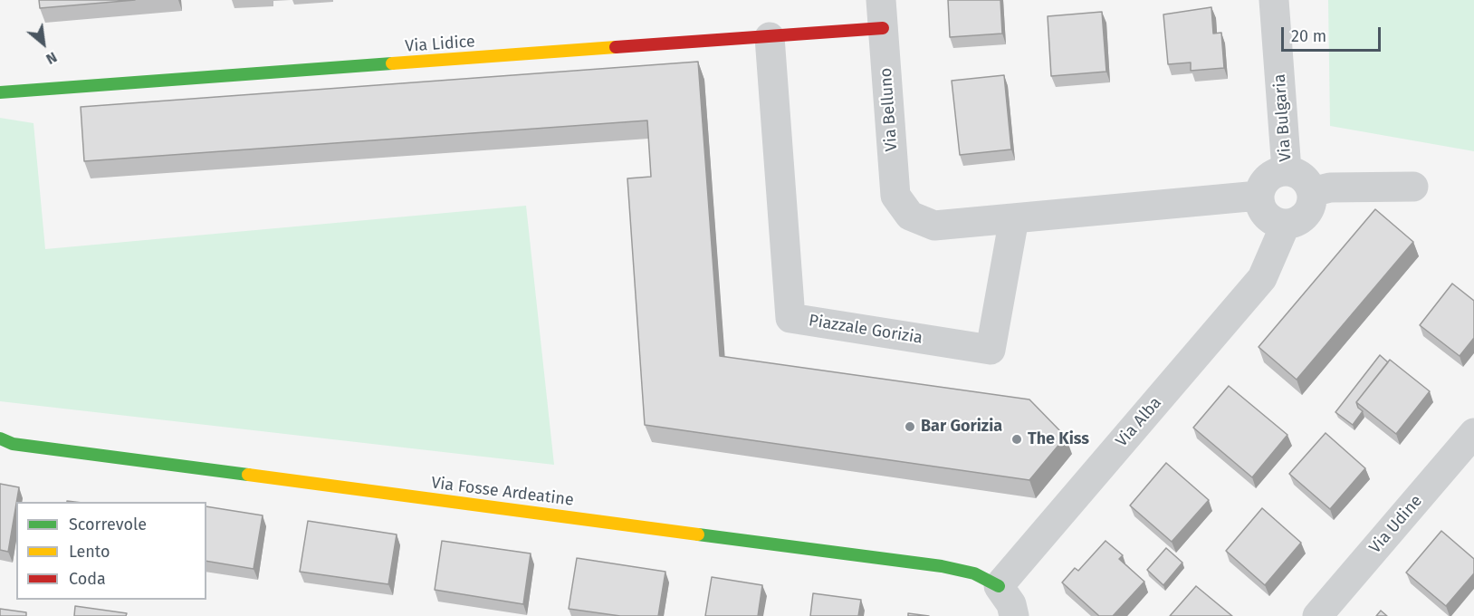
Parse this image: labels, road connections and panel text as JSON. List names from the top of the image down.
{
  "streets": {
    "street": [
      "Via Lidice",
      "Via Belluno",
      "Via Bulgaria",
      "Piazzale Gorizia",
      "Via Alba",
      "Via Fosse Ardeatine",
      "Via Udine"
    ]
  },
  "crossings": [
    ["Via Lidice", "Via Belluno"],
    ["Via Lidice", "Piazzale Gorizia"],
    ["Via Belluno", "Piazzale Gorizia"],
    ["Via Bulgaria", "Via Alba"],
    ["Via Alba", "Via Fosse Ardeatine"]
  ],
  "places": ["Bar Gorizia", "The Kiss"],
  "legend": ["Scorrevole", "Lento", "Coda"],
  "scale_bar": "20 m",
  "north": "bottom right"
}
